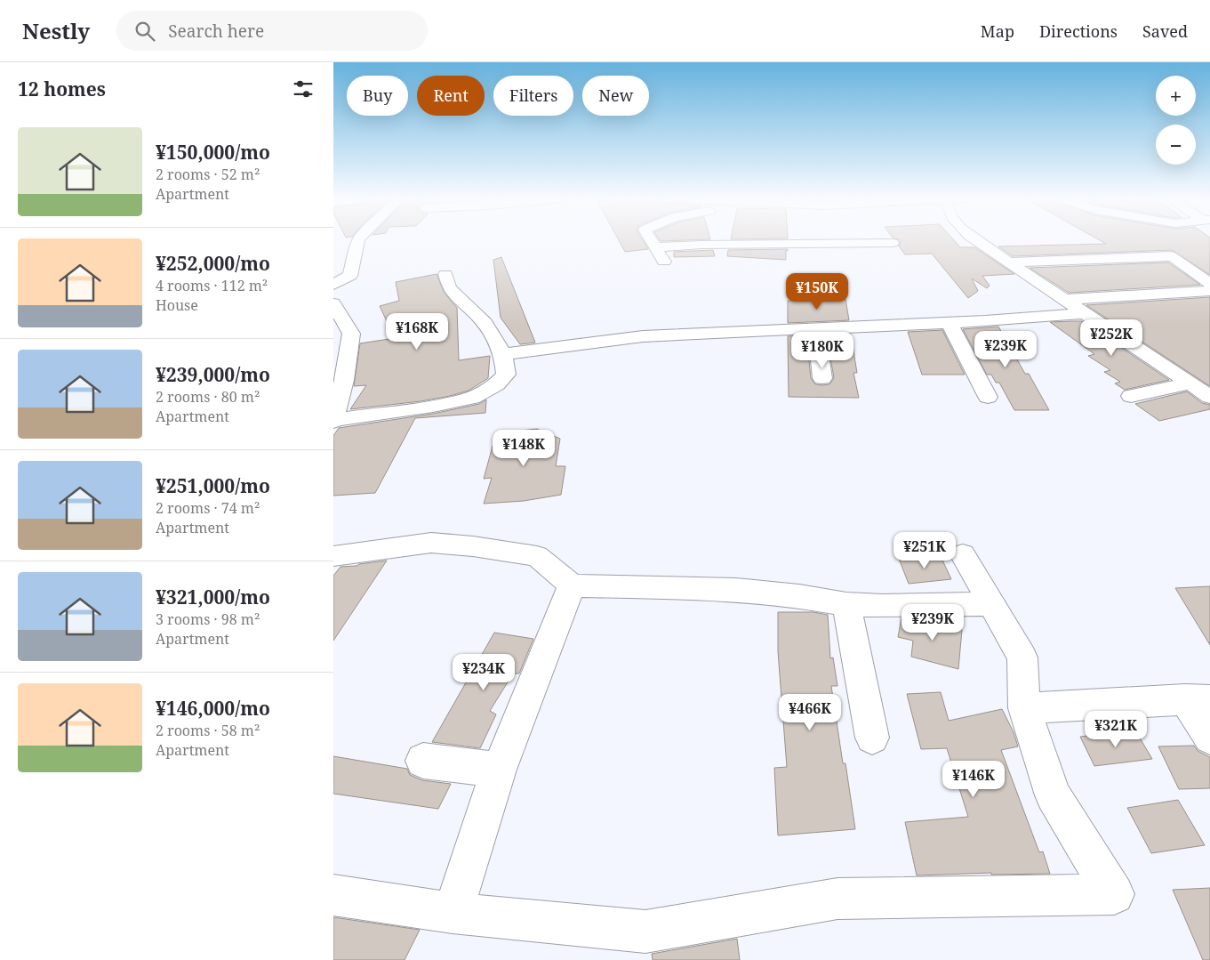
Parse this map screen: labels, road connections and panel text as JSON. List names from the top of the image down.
{
  "page": {
    "header": "Nestly",
    "search": "Search here",
    "nav": ["Map", "Directions", "Saved"],
    "heading": "12 homes",
    "map_buttons": ["+", "−"],
    "chip": [
      "Buy",
      "Rent",
      "Filters",
      "New"
    ],
    "list": [
      {
        "name": "¥150,000/mo",
        "note": "2 rooms · 52 m² · Apartment"
      },
      {
        "name": "¥252,000/mo",
        "note": "4 rooms · 112 m² · House"
      },
      {
        "name": "¥239,000/mo",
        "note": "2 rooms · 80 m² · Apartment"
      },
      {
        "name": "¥251,000/mo",
        "note": "2 rooms · 74 m² · Apartment"
      },
      {
        "name": "¥321,000/mo",
        "note": "3 rooms · 98 m² · Apartment"
      },
      {
        "name": "¥146,000/mo",
        "note": "2 rooms · 58 m² · Apartment"
      }
    ],
    "price": [
      "¥150K",
      "¥168K",
      "¥252K",
      "¥239K",
      "¥180K",
      "¥148K",
      "¥251K",
      "¥239K",
      "¥234K",
      "¥466K",
      "¥321K",
      "¥146K"
    ]
  }
}
